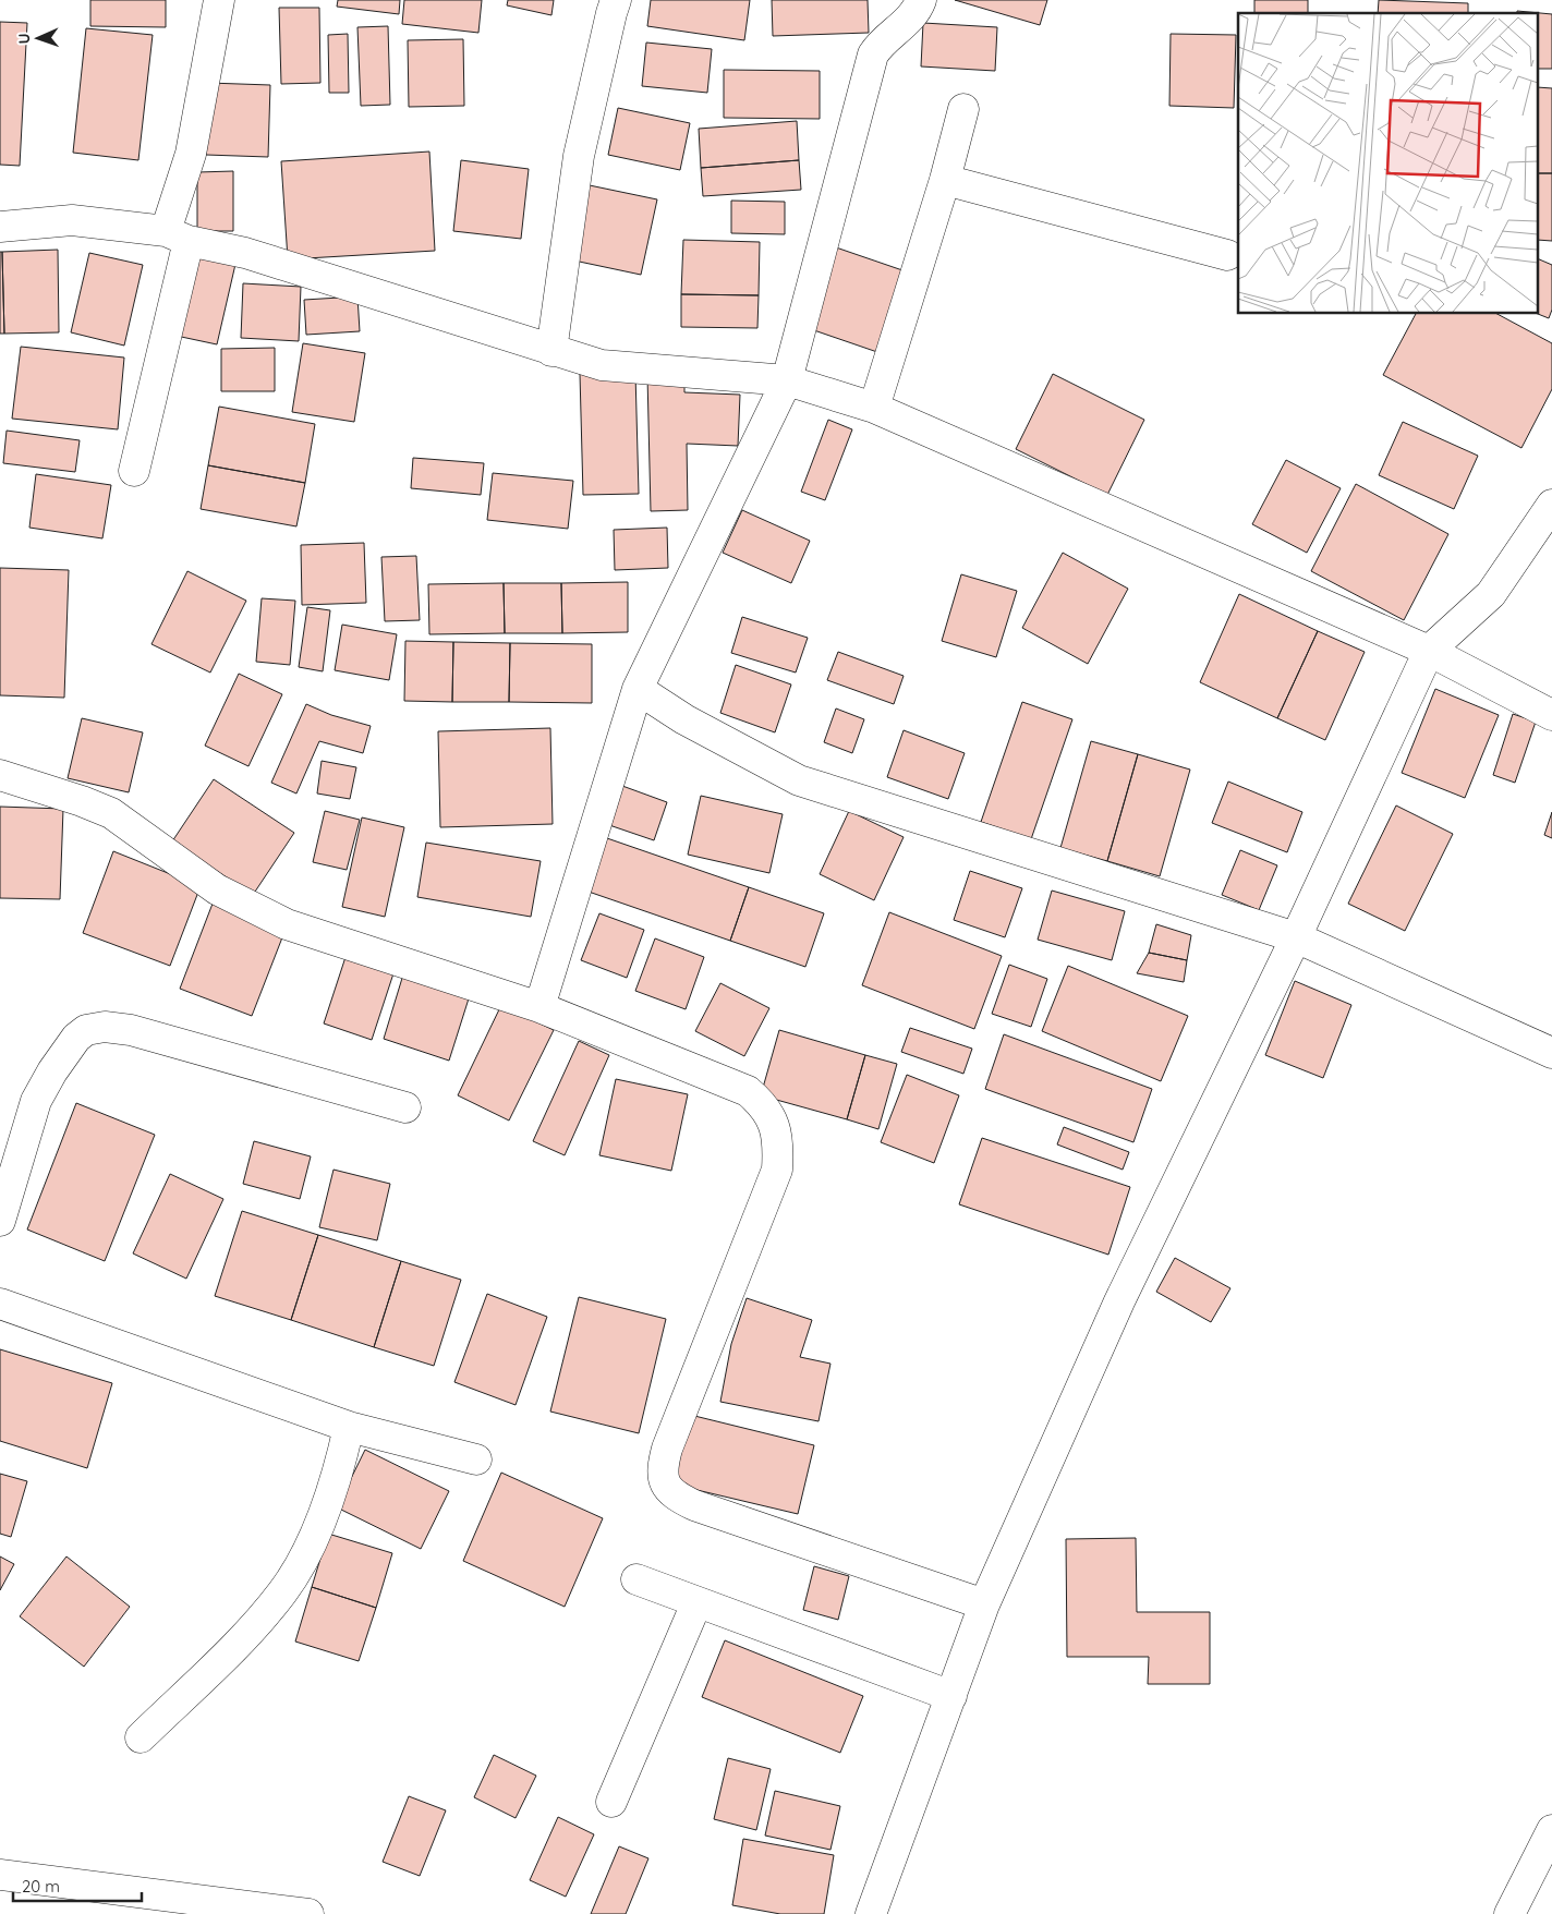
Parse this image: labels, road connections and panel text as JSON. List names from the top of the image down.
{
  "scale_bar": "20 m",
  "north": "left"
}
